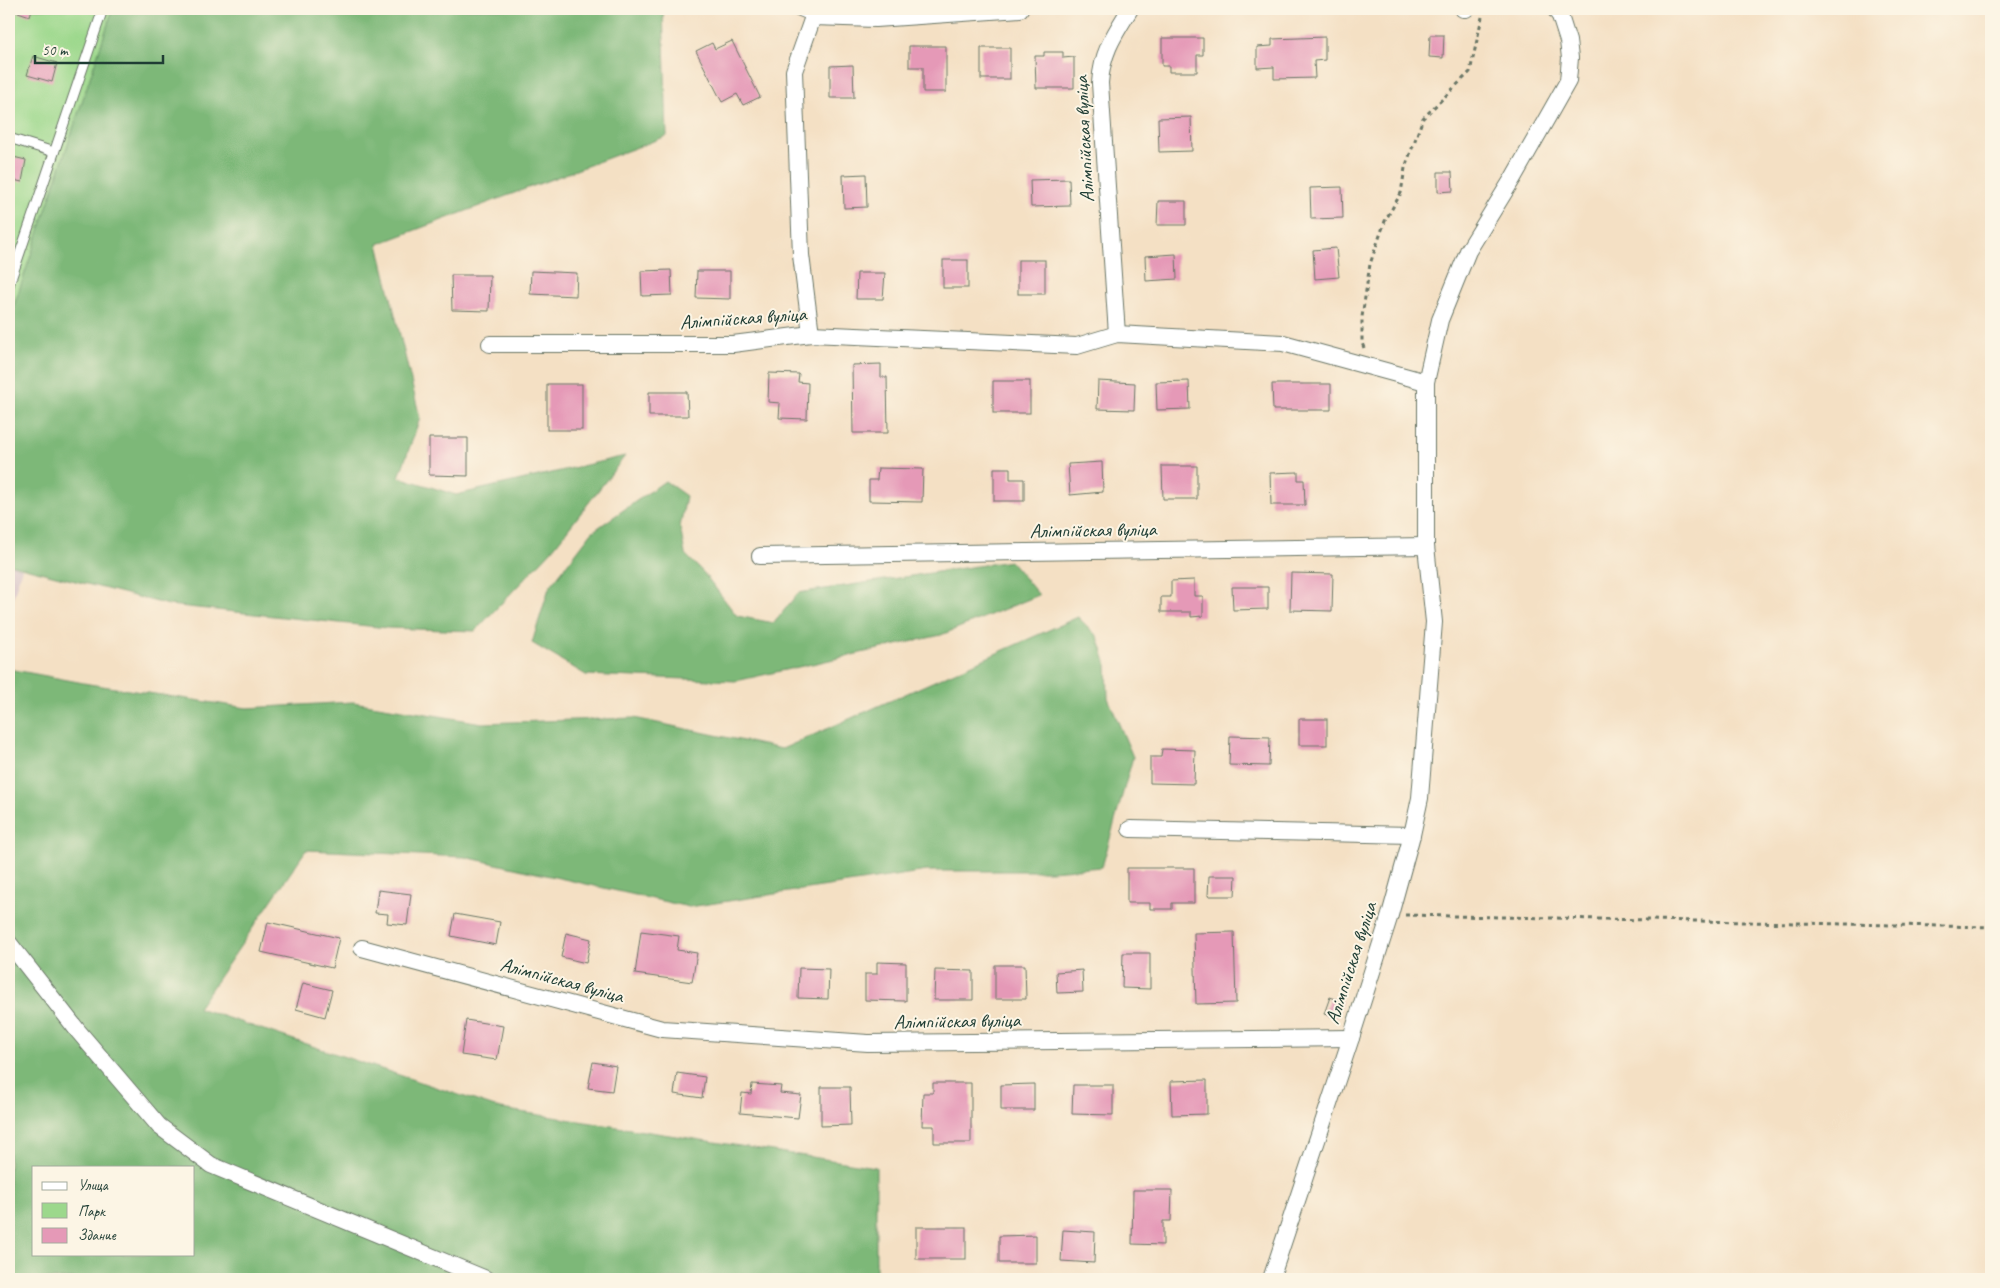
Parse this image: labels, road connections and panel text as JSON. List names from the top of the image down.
{
  "streets": {
    "street": ["Алімпійская вуліца"]
  },
  "legend": ["Улица", "Парк", "Здание"],
  "scale_bar": "50 m"
}
